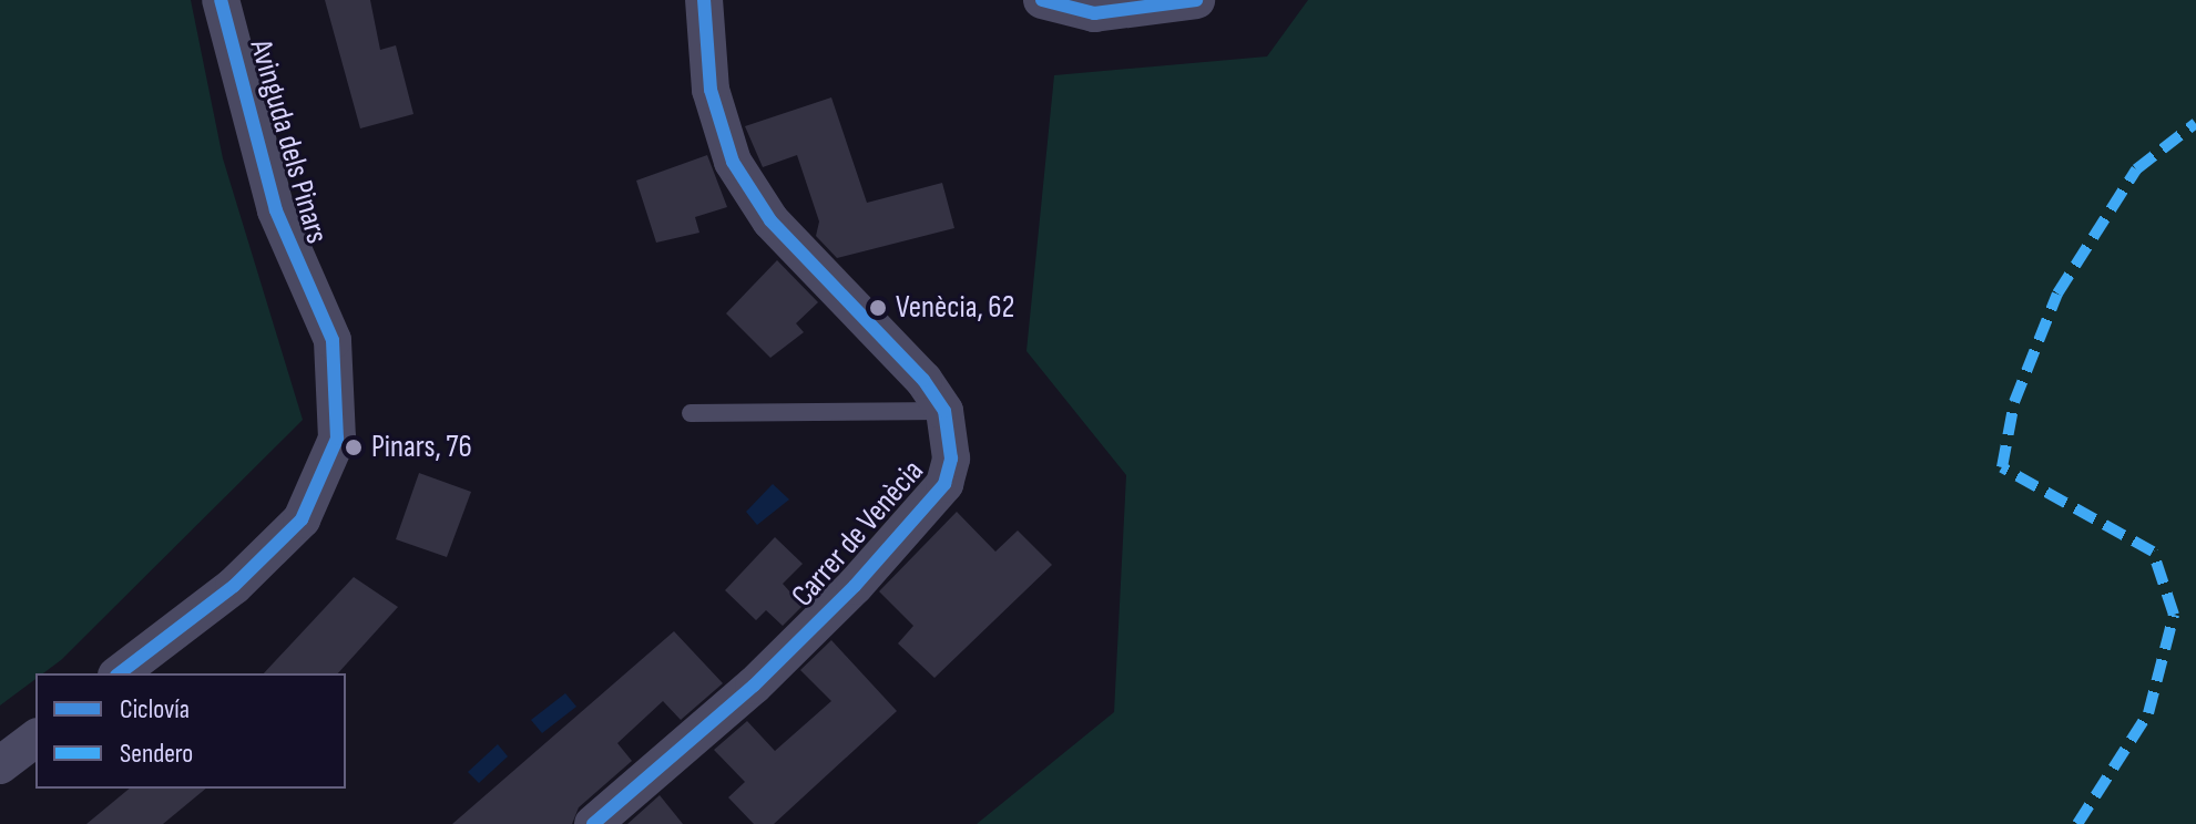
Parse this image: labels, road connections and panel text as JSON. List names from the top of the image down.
{
  "streets": {
    "street": ["Avinguda dels Pinars", "Carrer de Venècia"]
  },
  "places": ["Venècia, 62", "Pinars, 76"],
  "legend": ["Ciclovía", "Sendero"]
}
